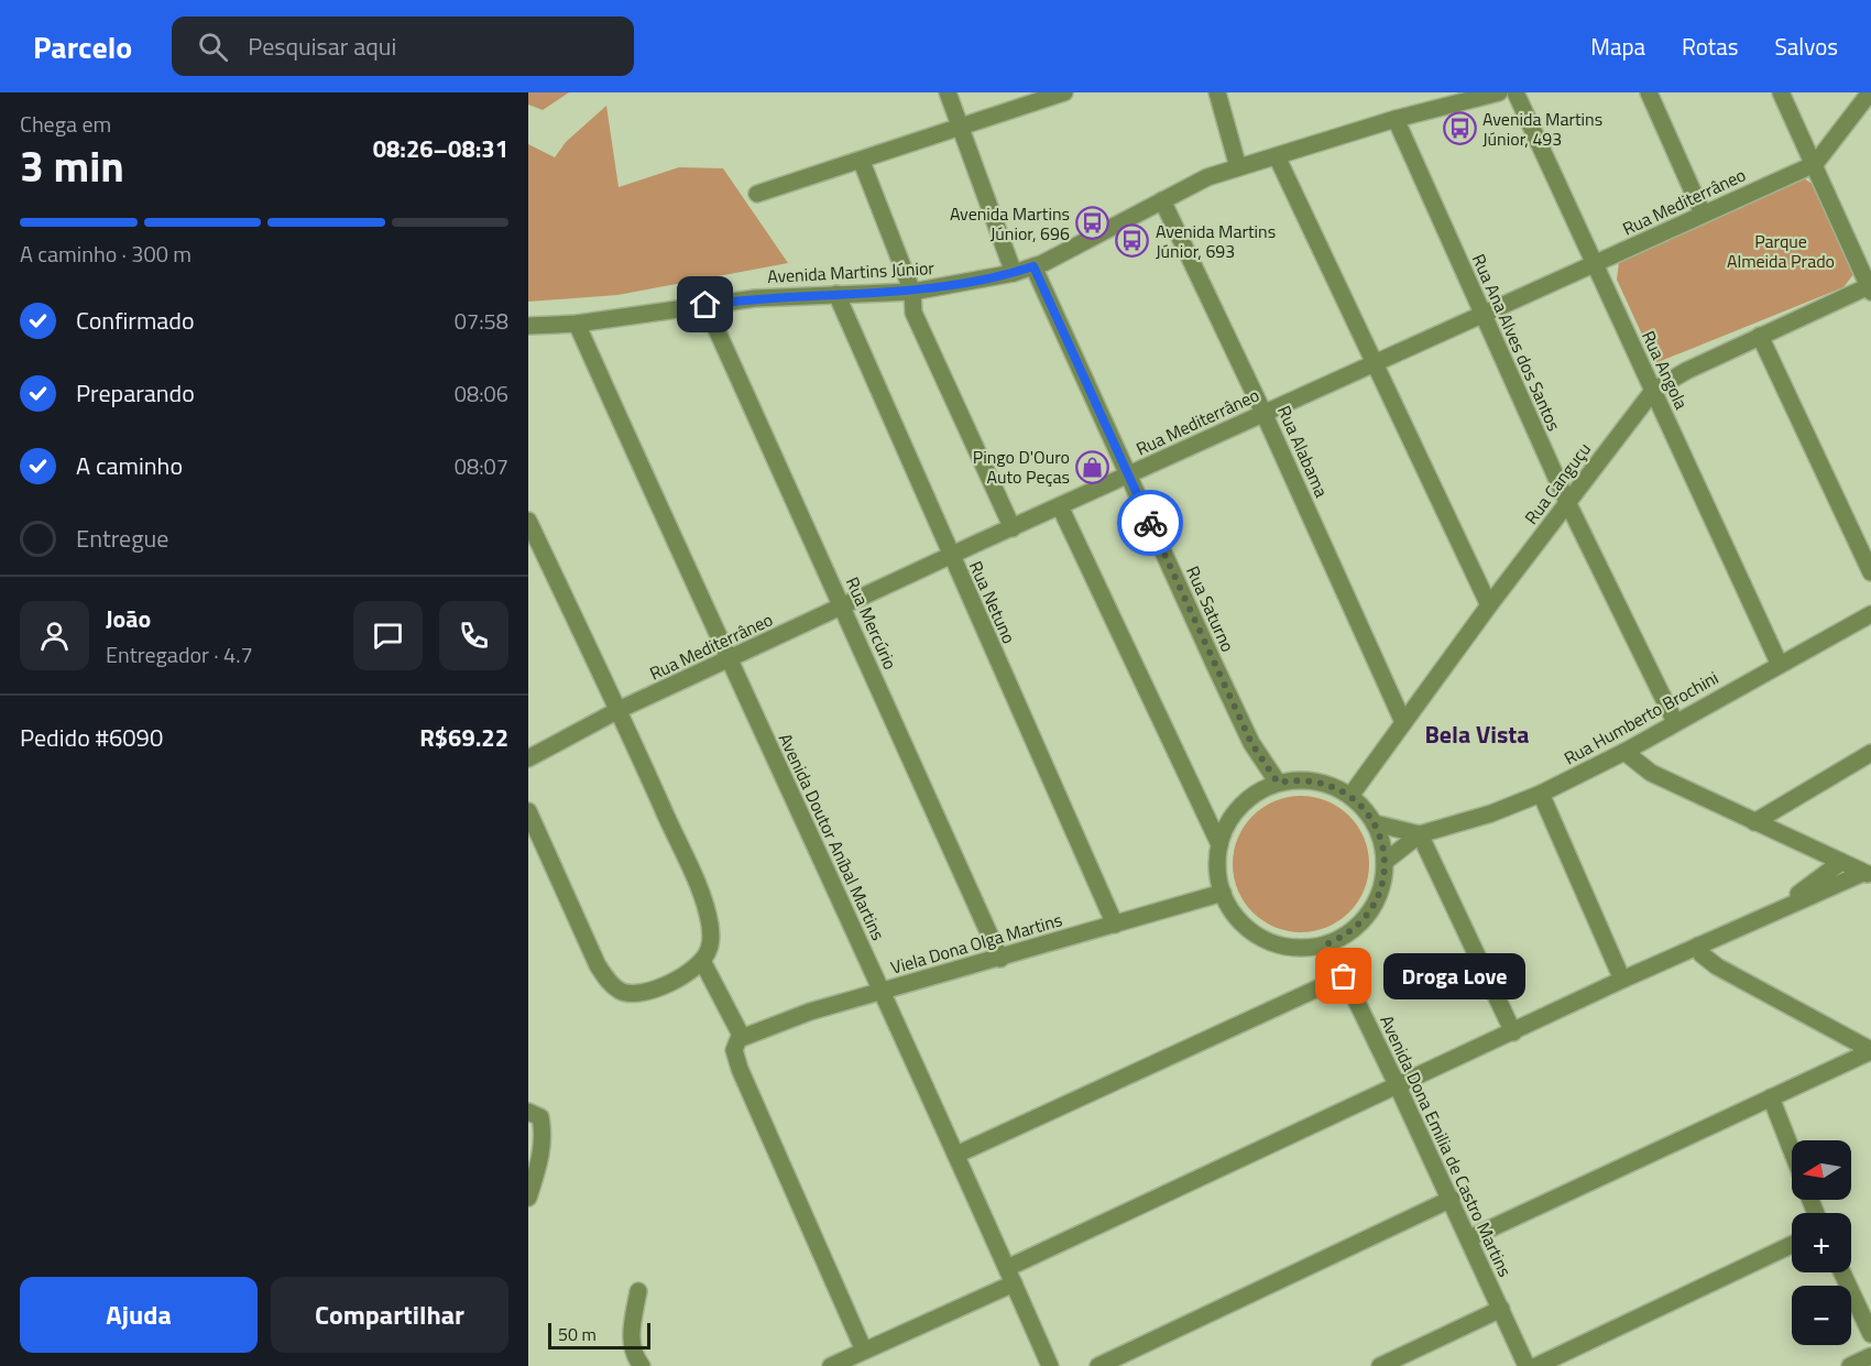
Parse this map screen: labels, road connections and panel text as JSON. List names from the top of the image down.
{
  "streets": {
    "street": [
      "Rua Mediterrâneo",
      "Avenida Martins Júnior",
      "Rua Ana Alves dos Santos",
      "Rua Angola",
      "Rua Alabama",
      "Rua Canguçu",
      "Rua Netuno",
      "Rua Saturno",
      "Rua Mercúrio",
      "Rua Humberto Brochini",
      "Avenida Doutor Aníbal Martins",
      "Viela Dona Olga Martins",
      "Avenida Dona Emilia de Castro Martins"
    ]
  },
  "crossings": [
    ["Rua Mediterrâneo", "Rua Ana Alves dos Santos"],
    ["Rua Mediterrâneo", "Rua Angola"],
    ["Rua Mediterrâneo", "Rua Alabama"],
    ["Rua Mediterrâneo", "Rua Netuno"],
    ["Rua Mediterrâneo", "Rua Saturno"],
    ["Rua Mediterrâneo", "Rua Mercúrio"],
    ["Rua Mediterrâneo", "Avenida Doutor Aníbal Martins"],
    ["Avenida Martins Júnior", "Rua Ana Alves dos Santos"],
    ["Avenida Martins Júnior", "Rua Alabama"],
    ["Avenida Martins Júnior", "Rua Netuno"],
    ["Avenida Martins Júnior", "Rua Saturno"],
    ["Avenida Martins Júnior", "Rua Mercúrio"],
    ["Avenida Martins Júnior", "Avenida Doutor Aníbal Martins"],
    ["Rua Ana Alves dos Santos", "Rua Canguçu"],
    ["Rua Ana Alves dos Santos", "Rua Humberto Brochini"],
    ["Rua Angola", "Rua Canguçu"],
    ["Rua Angola", "Rua Humberto Brochini"],
    ["Rua Alabama", "Rua Canguçu"],
    ["Rua Canguçu", "Rua Saturno"],
    ["Rua Canguçu", "Rua Humberto Brochini"],
    ["Rua Canguçu", "Viela Dona Olga Martins"],
    ["Rua Canguçu", "Avenida Dona Emilia de Castro Martins"],
    ["Rua Netuno", "Viela Dona Olga Martins"],
    ["Rua Saturno", "Rua Humberto Brochini"],
    ["Rua Saturno", "Viela Dona Olga Martins"],
    ["Rua Saturno", "Avenida Dona Emilia de Castro Martins"],
    ["Rua Mercúrio", "Viela Dona Olga Martins"],
    ["Rua Humberto Brochini", "Viela Dona Olga Martins"],
    ["Rua Humberto Brochini", "Avenida Dona Emilia de Castro Martins"],
    ["Avenida Doutor Aníbal Martins", "Viela Dona Olga Martins"],
    ["Viela Dona Olga Martins", "Avenida Dona Emilia de Castro Martins"]
  ],
  "districts": ["Bela Vista"],
  "parks": ["Parque Almeida Prado"],
  "places": {
    "bus stop": ["Avenida Martins Júnior, 493", "Avenida Martins Júnior, 696", "Avenida Martins Júnior, 693"],
    "shop": ["Pingo D'Ouro Auto Peças"],
    "other": ["Droga Love"]
  },
  "scale_bar": "50 m",
  "north": "left",
  "page": {
    "header": "Parcelo",
    "search": "Pesquisar aqui",
    "nav": ["Mapa", "Rotas", "Salvos"],
    "heading": ["3 min", "Chega em", "08:26–08:31"],
    "panel": [
      "João",
      "Entregador · 4.7",
      "Pedido #6090",
      "R$69.22"
    ],
    "bar": "A caminho · 300 m",
    "list": [
      ["Confirmado", "07:58"],
      ["Preparando", "08:06"],
      ["A caminho", "08:07"],
      "Entregue"
    ],
    "bubble": "Droga Love",
    "map_buttons": ["+", "−"],
    "buttons": ["Ajuda", "Compartilhar"],
    "scale": "50 m"
  }
}
